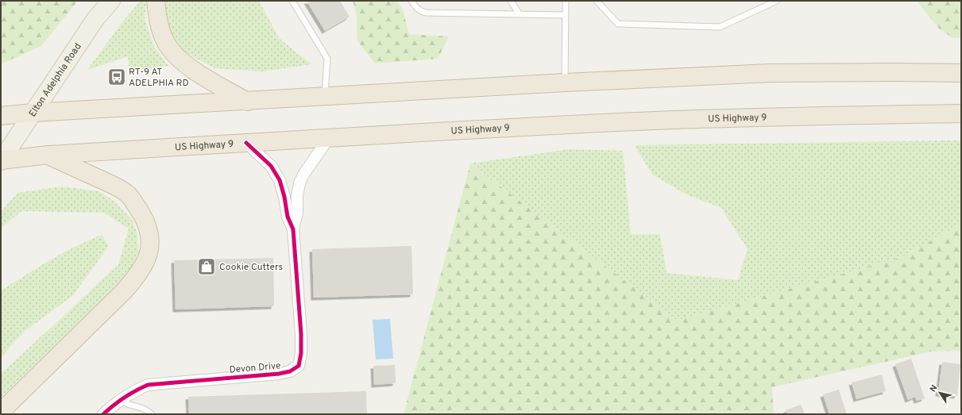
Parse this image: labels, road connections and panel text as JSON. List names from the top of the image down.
{
  "streets": {
    "highway": ["US Highway 9"],
    "main road": ["Elton Adelphia Road"],
    "street": ["Devon Drive"]
  },
  "crossings": [
    ["Elton Adelphia Road", "US Highway 9"]
  ],
  "places": {
    "bus stop": ["RT-9 AT ADELPHIA RD"],
    "shop": ["Cookie Cutters"]
  },
  "north": "top left"
}
